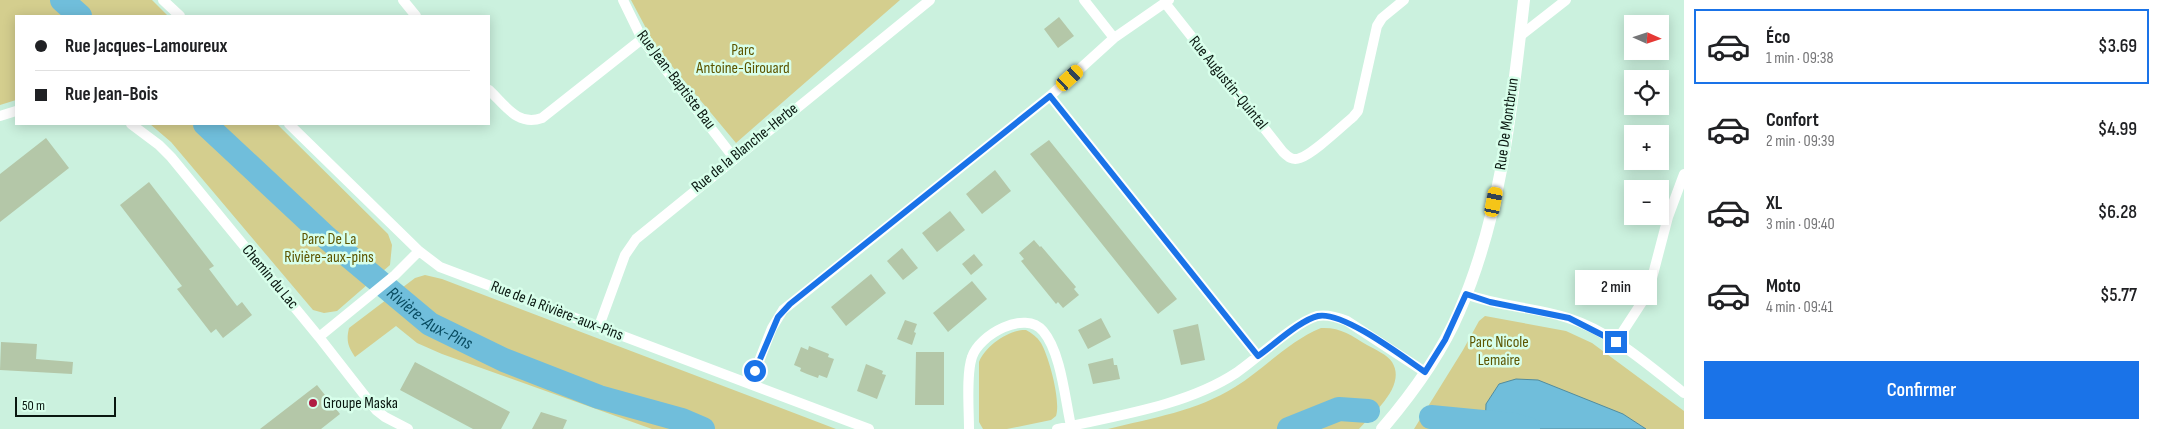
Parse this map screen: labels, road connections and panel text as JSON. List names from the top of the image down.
{
  "streets": {
    "street": [
      "Rue Jean-Baptiste Bau",
      "Rue Augustin-Quintal",
      "Rue De Montbrun",
      "Rue de la Blanche-Herbe",
      "Chemin du Lac",
      "Rue de la Rivière-aux-Pins"
    ]
  },
  "crossings": [
    ["Rue Jean-Baptiste Bau", "Rue de la Blanche-Herbe"],
    ["Rue de la Blanche-Herbe", "Rue de la Rivière-aux-Pins"]
  ],
  "water": ["Rivière-Aux-Pins"],
  "parks": ["Parc Antoine-Girouard", "Parc De La Rivière-aux-pins", "Parc Nicole Lemaire"],
  "places": ["Groupe Maska"],
  "scale_bar": "50 m",
  "north": "right",
  "page": {
    "list": [
      {
        "name": "Éco",
        "note": "1 min · 09:38",
        "value": "$3.69"
      },
      {
        "name": "Confort",
        "note": "2 min · 09:39",
        "value": "$4.99"
      },
      {
        "name": "XL",
        "note": "3 min · 09:40",
        "value": "$6.28"
      },
      {
        "name": "Moto",
        "note": "4 min · 09:41",
        "value": "$5.77"
      }
    ],
    "map_buttons": ["+", "−"],
    "banner": ["Rue Jacques-Lamoureux", "Rue Jean-Bois"],
    "bubble": "2 min",
    "buttons": "Confirmer",
    "scale": "50 m"
  }
}
